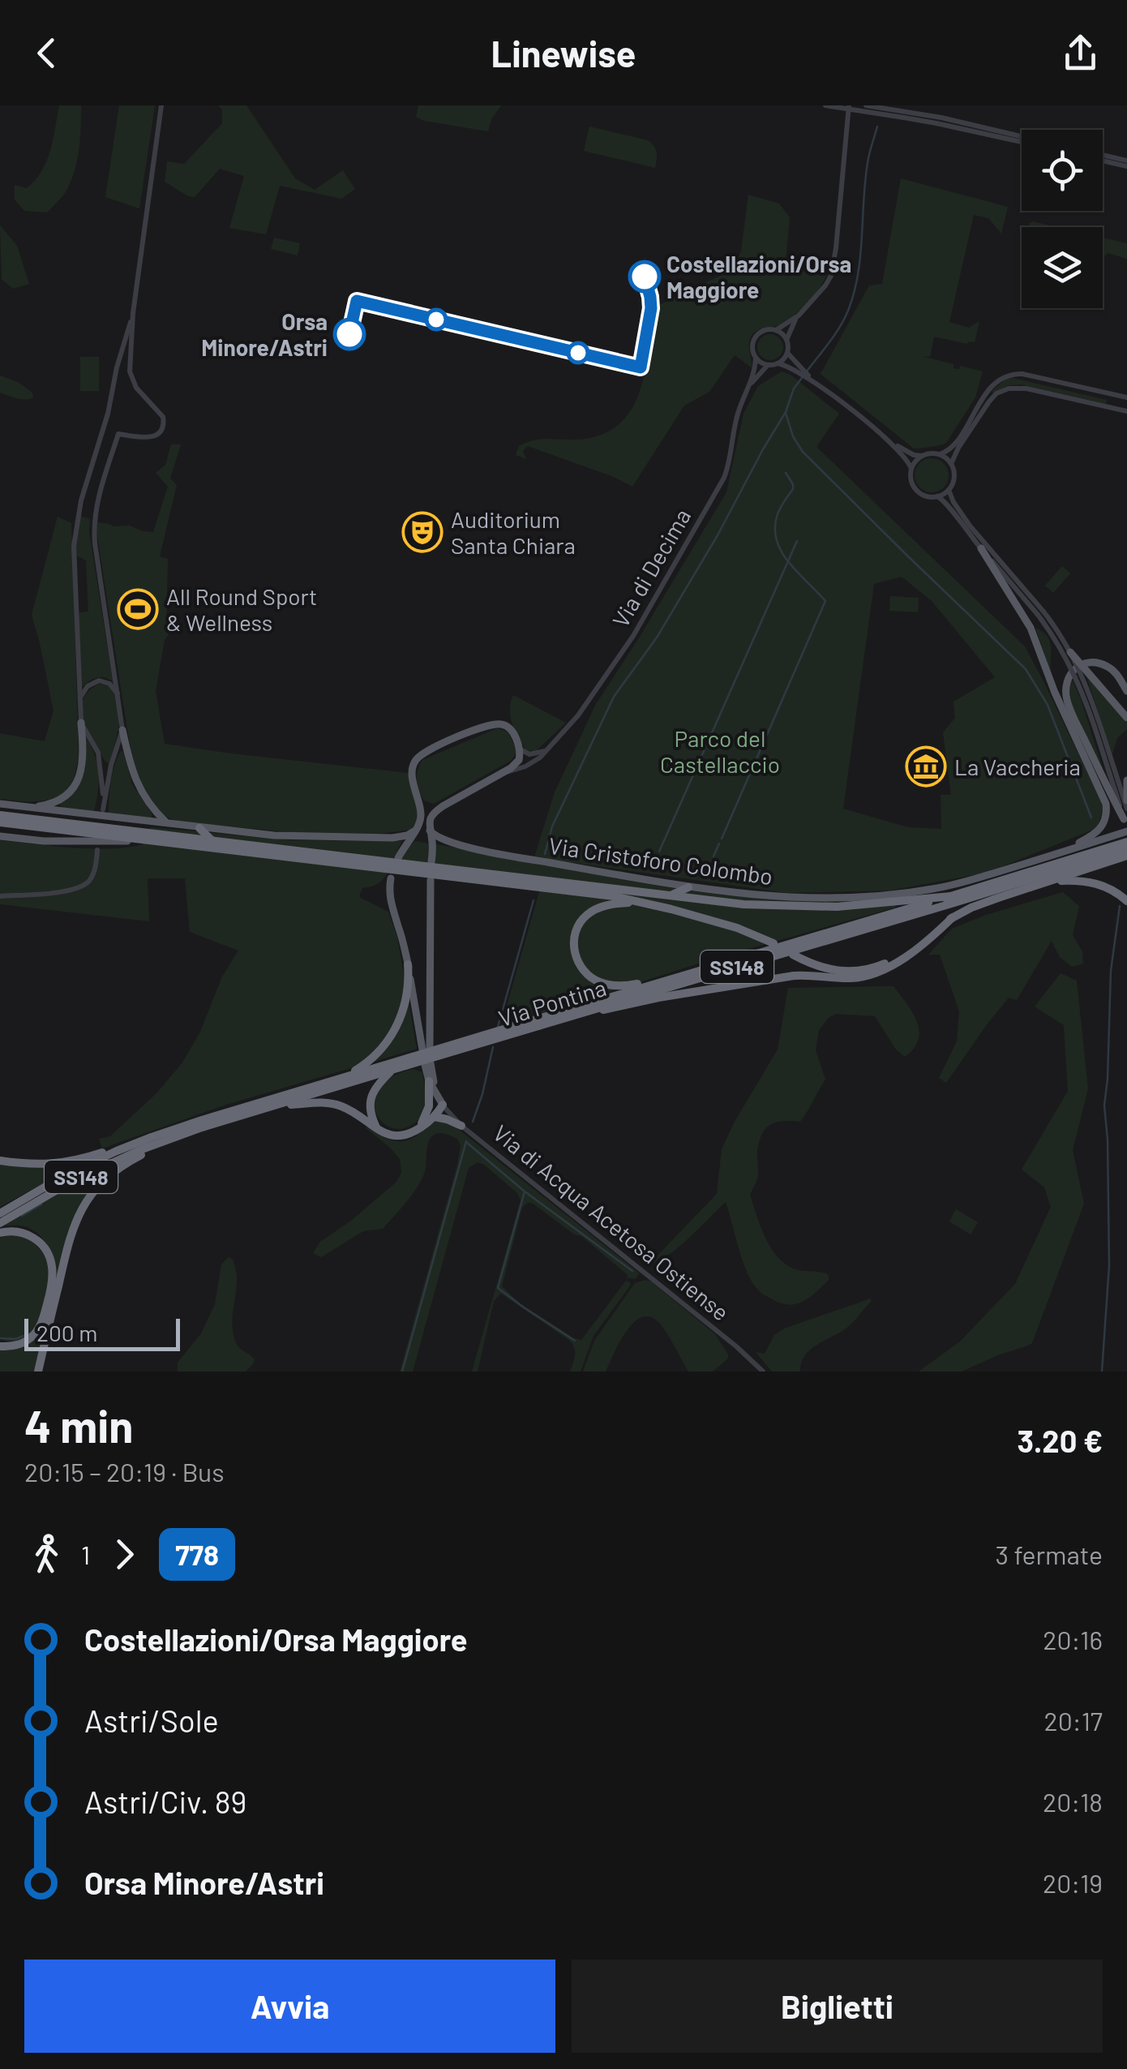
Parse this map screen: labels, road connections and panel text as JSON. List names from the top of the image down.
{
  "streets": {
    "highway": ["Via Cristoforo Colombo", "SS148", "Via Pontina"],
    "main road": ["Via di Decima", "Via di Acqua Acetosa Ostiense"]
  },
  "crossings": [
    ["Via di Decima", "Via Cristoforo Colombo"],
    ["Via Cristoforo Colombo", "SS148"],
    ["Via Cristoforo Colombo", "Via Pontina"],
    ["SS148", "Via Pontina"]
  ],
  "parks": ["Parco del Castellaccio"],
  "places": {
    "other": ["Costellazioni/Orsa Maggiore", "Orsa Minore/Astri"],
    "theatre": ["Auditorium Santa Chiara"],
    "sports": ["All Round Sport & Wellness"],
    "museum": ["La Vaccheria"]
  },
  "lines": ["bus line 778"],
  "scale_bar": "200 m",
  "page": {
    "header": "Linewise",
    "scale": "200 m",
    "heading": ["4 min", "20:15 – 20:19 · Bus", "3.20 €"],
    "legs": ["1", "778", "3 fermate"],
    "list": [
      {
        "name": "Costellazioni/Orsa Maggiore",
        "value": "20:16"
      },
      {
        "name": "Astri/Sole",
        "value": "20:17"
      },
      {
        "name": "Astri/Civ. 89",
        "value": "20:18"
      },
      {
        "name": "Orsa Minore/Astri",
        "value": "20:19"
      }
    ],
    "buttons": ["Avvia", "Biglietti"]
  }
}
